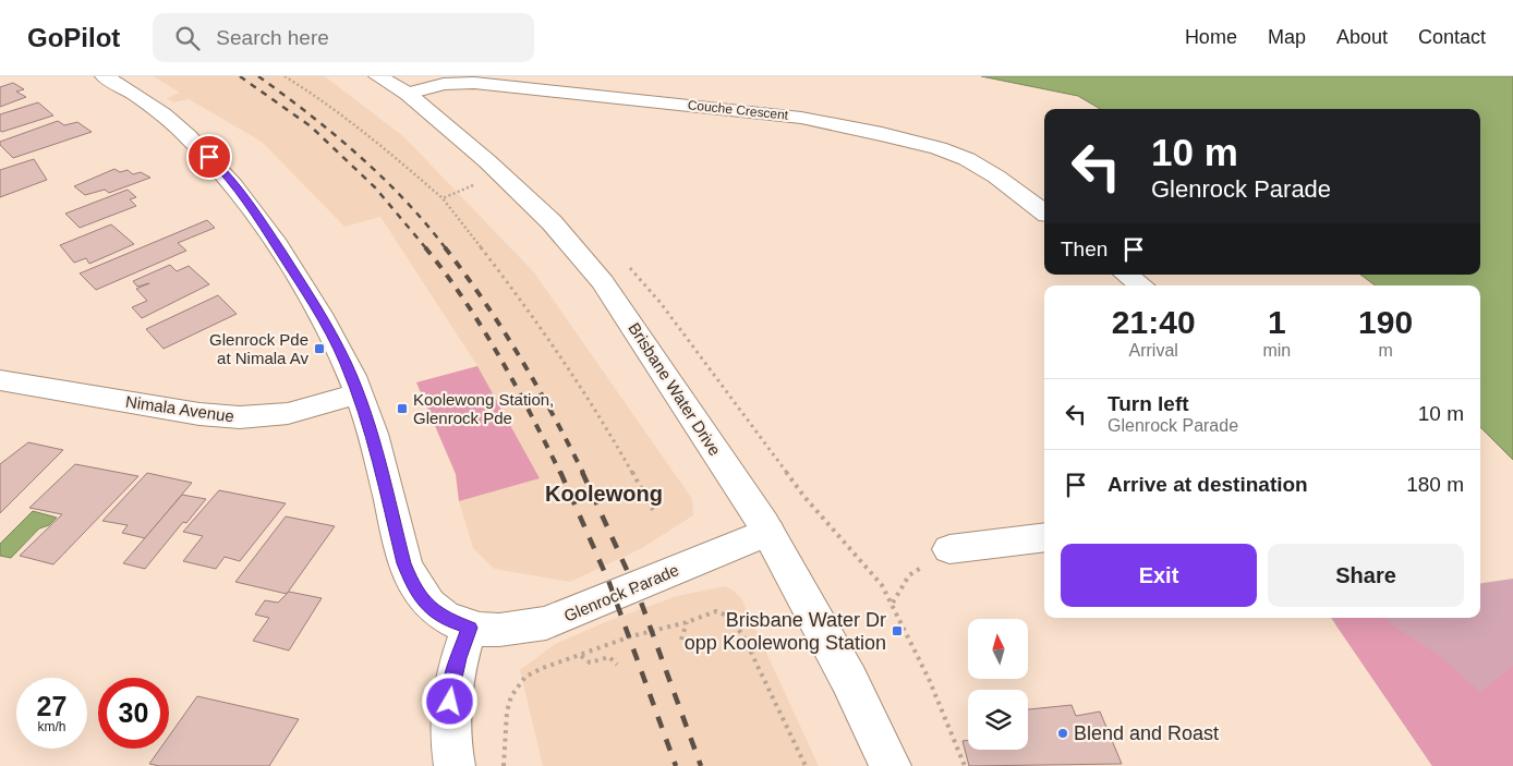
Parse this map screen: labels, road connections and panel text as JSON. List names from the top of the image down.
{
  "streets": {
    "street": [
      "Couche Crescent",
      "Brisbane Water Drive",
      "Nimala Avenue",
      "Glenrock Parade"
    ]
  },
  "crossings": [
    ["Couche Crescent", "Brisbane Water Drive"],
    ["Brisbane Water Drive", "Glenrock Parade"],
    ["Nimala Avenue", "Glenrock Parade"]
  ],
  "districts": ["Koolewong"],
  "places": {
    "transit": ["Glenrock Pde at Nimala Av", "Koolewong Station, Glenrock Pde", "Brisbane Water Dr opp Koolewong Station"],
    "other": ["Blend and Roast"]
  },
  "north": "top",
  "page": {
    "header": "GoPilot",
    "search": "Search here",
    "nav": [
      "Home",
      "Map",
      "About",
      "Contact"
    ],
    "turn": ["10 m", "Glenrock Parade"],
    "then": "Then",
    "eta": [
      "21:40",
      "Arrival",
      "1",
      "min",
      "190",
      "m"
    ],
    "list": [
      {
        "name": "Turn left",
        "note": "Glenrock Parade",
        "value": "10 m"
      },
      {
        "name": "Arrive at destination",
        "value": "180 m"
      }
    ],
    "buttons": ["Exit", "Share"],
    "speed": "27 km/h",
    "limit": "30"
  }
}
